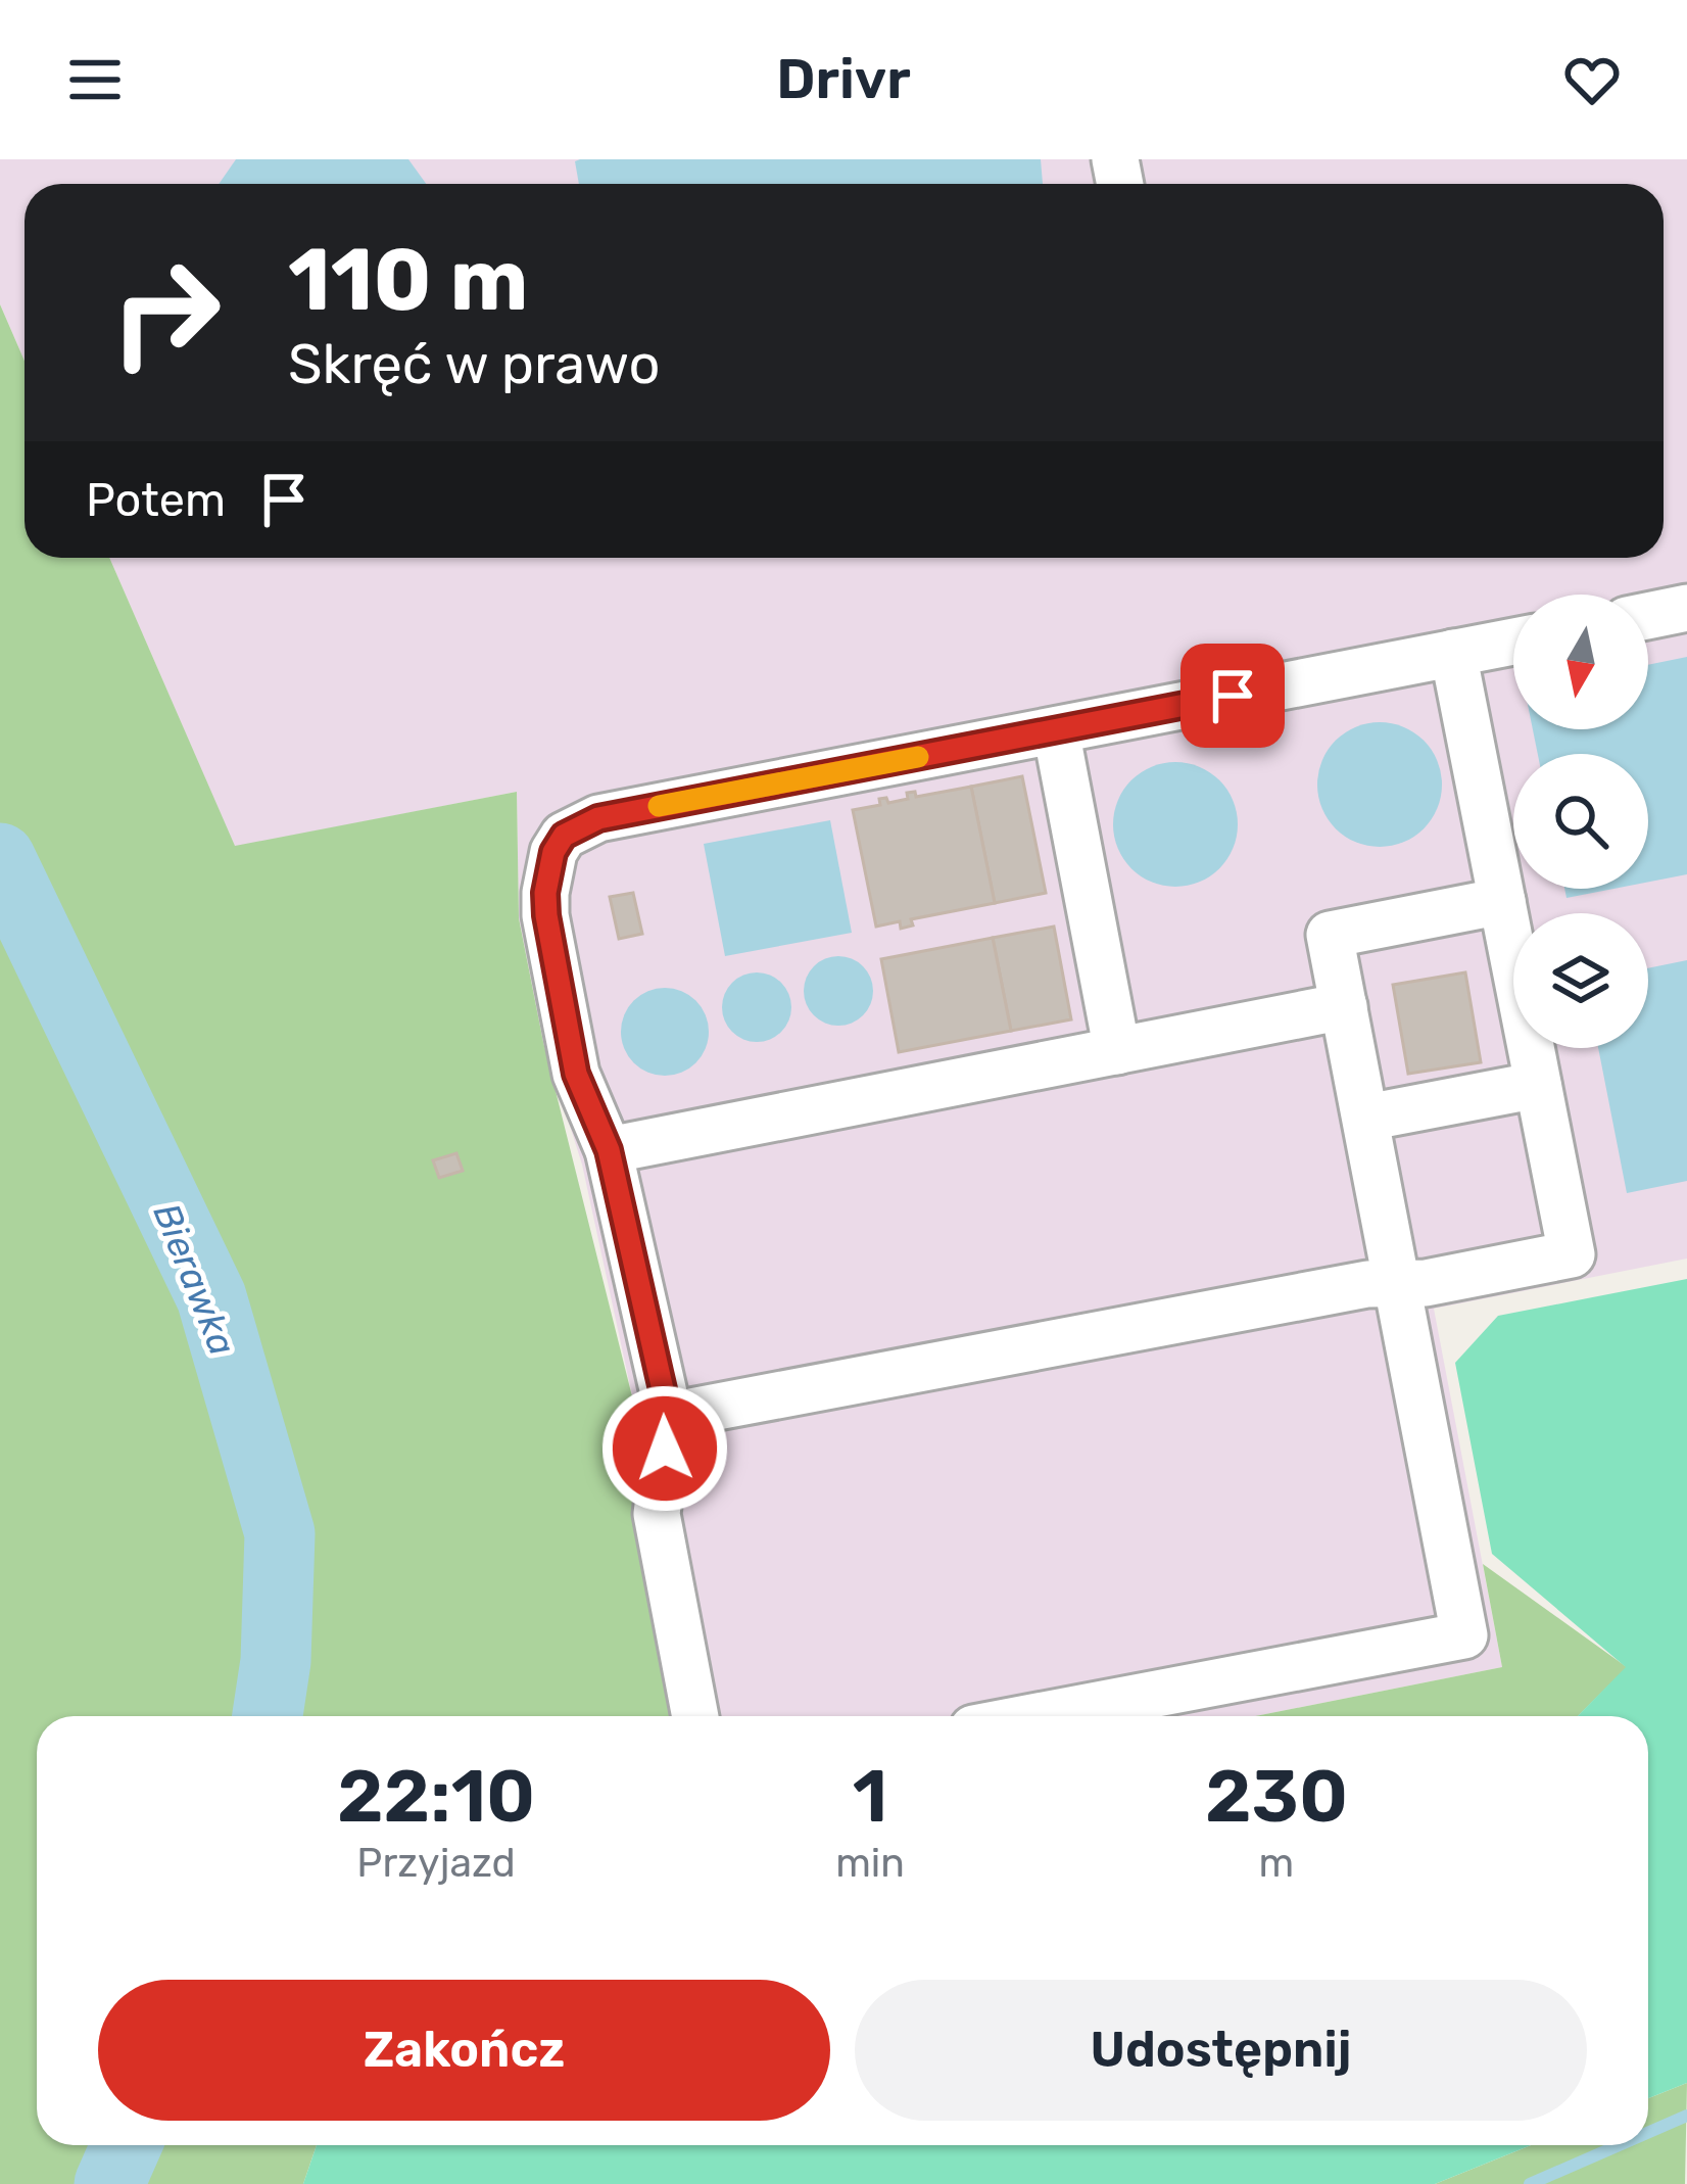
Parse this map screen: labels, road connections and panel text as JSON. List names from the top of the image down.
{
  "water": ["Bierawka"],
  "north": "bottom",
  "page": {
    "header": "Drivr",
    "turn": ["110 m", "Skręć w prawo"],
    "then": "Potem",
    "eta": [
      "22:10",
      "Przyjazd",
      "1",
      "min",
      "230",
      "m"
    ],
    "buttons": ["Zakończ", "Udostępnij"]
  }
}
